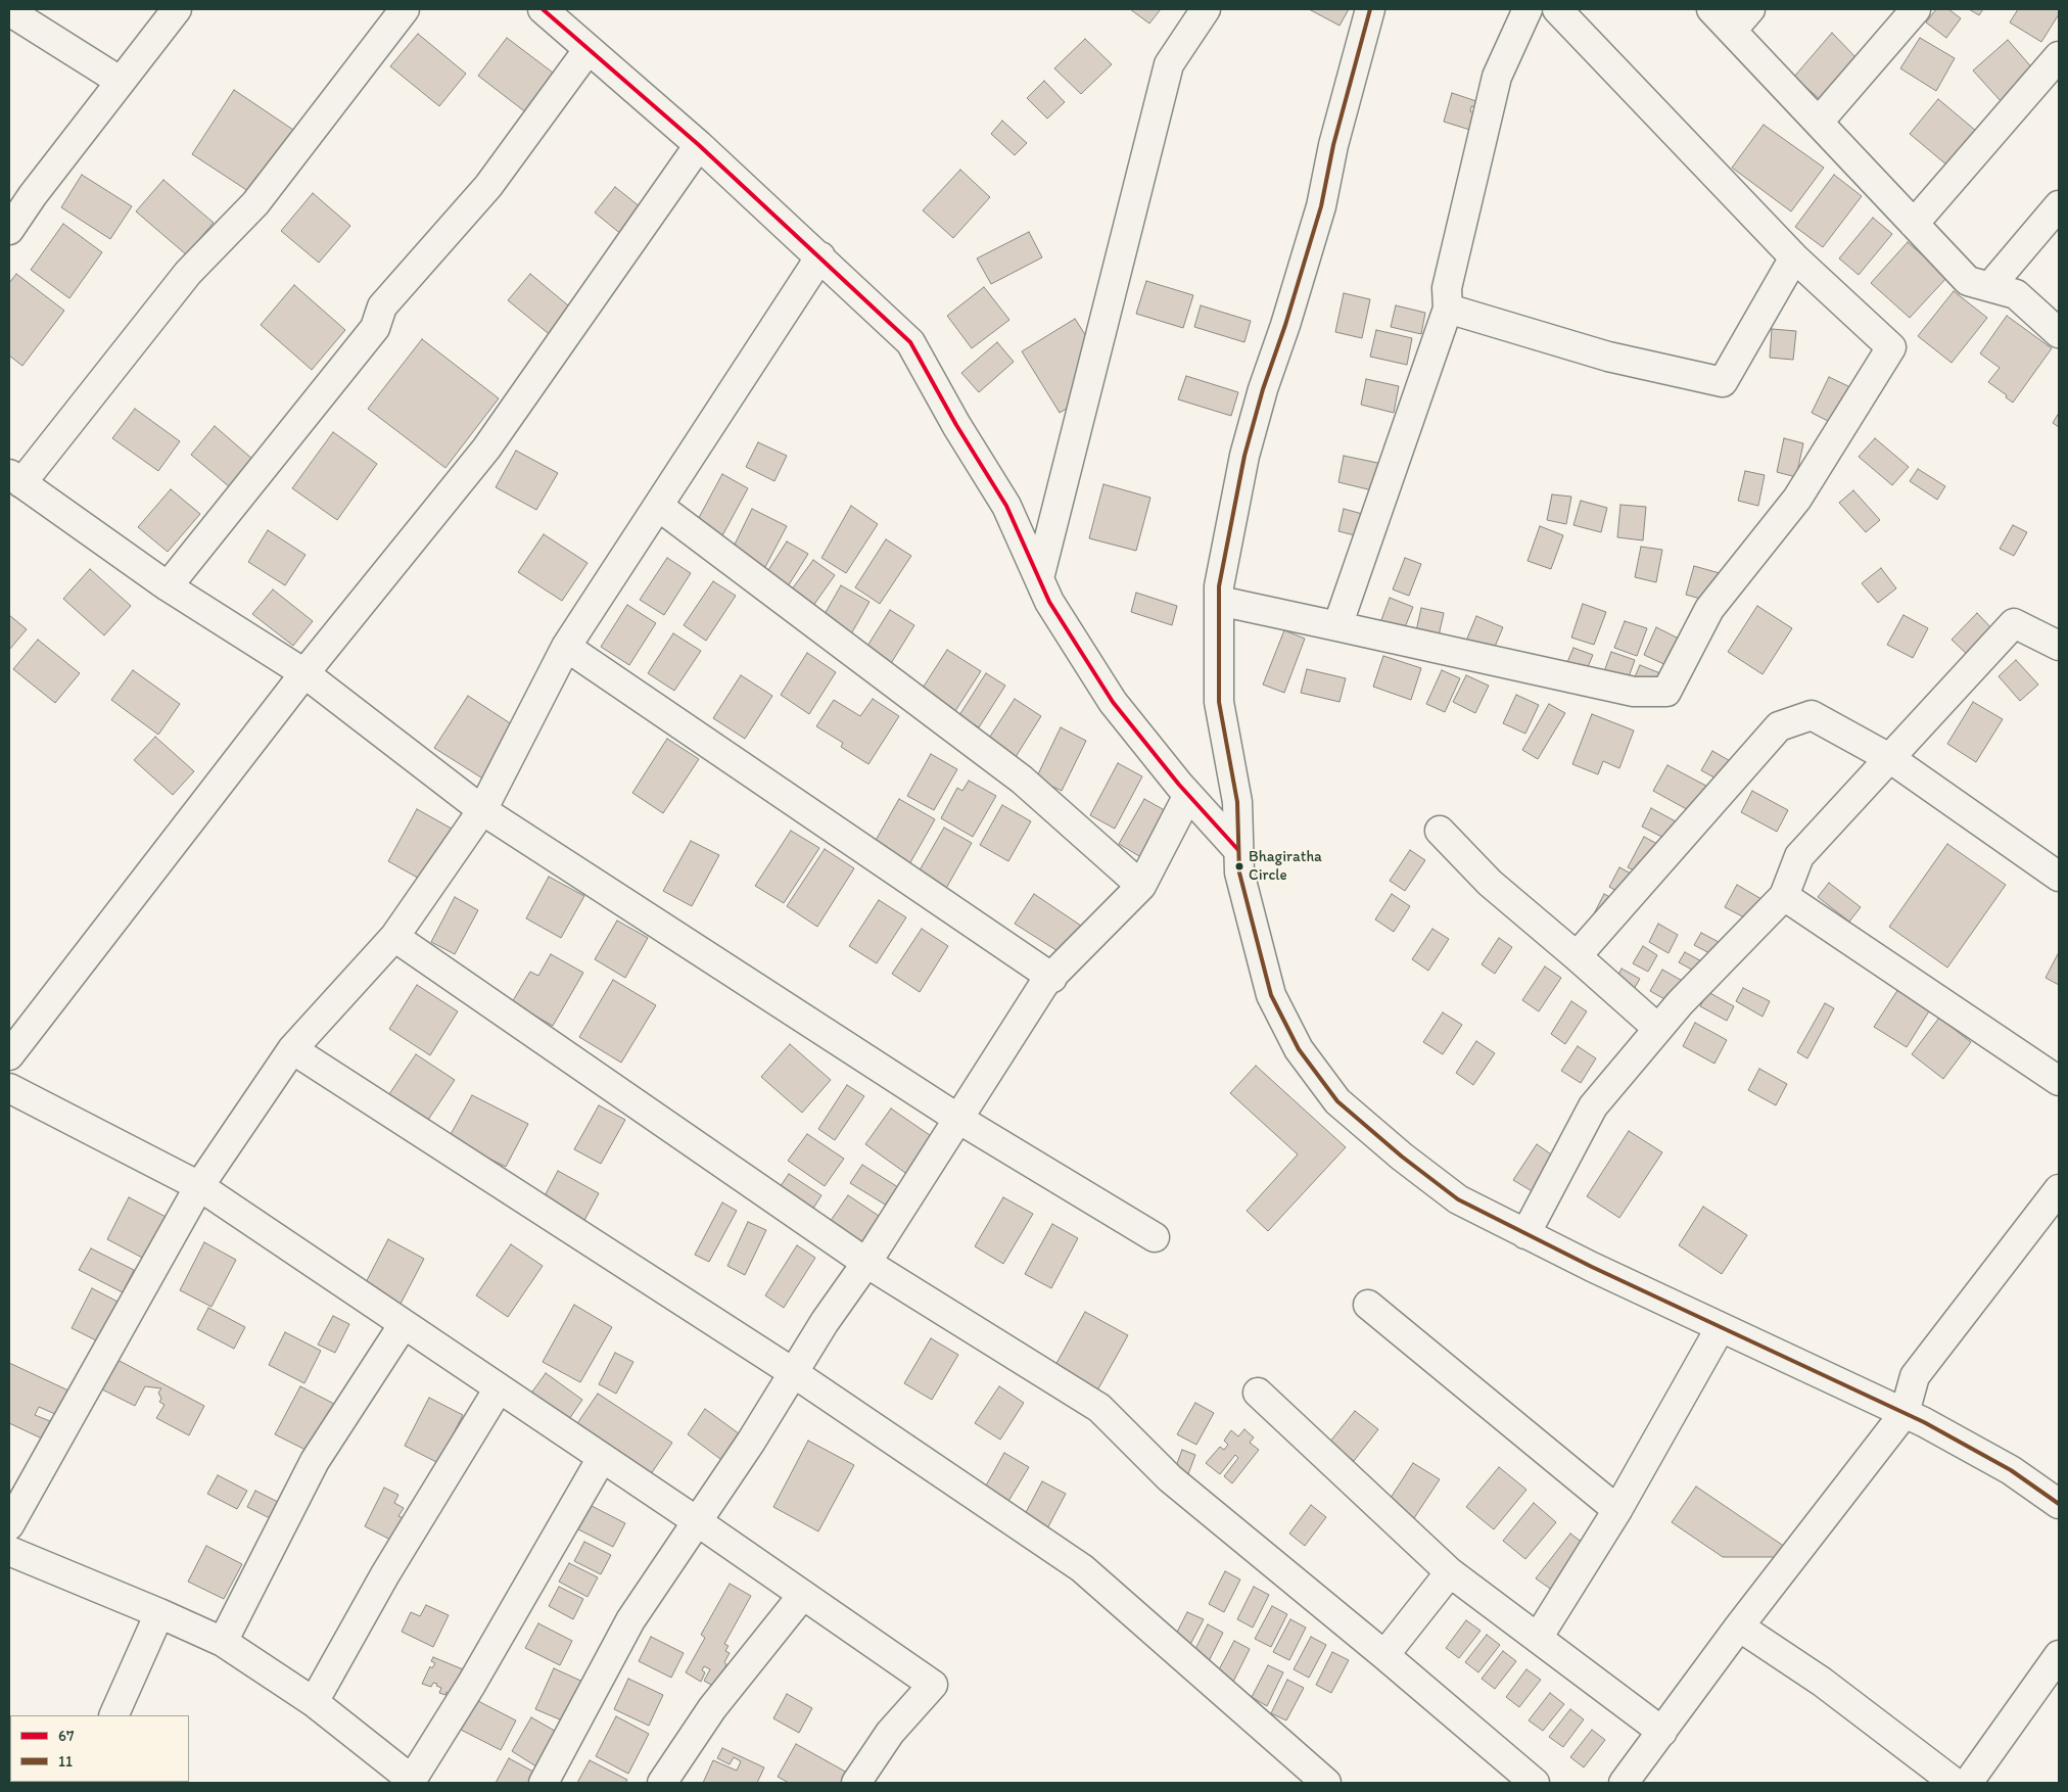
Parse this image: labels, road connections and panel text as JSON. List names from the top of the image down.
{
  "places": ["Bhagiratha Circle"],
  "lines": ["transit line 67", "transit line 11"],
  "legend": ["67", "11"]
}
